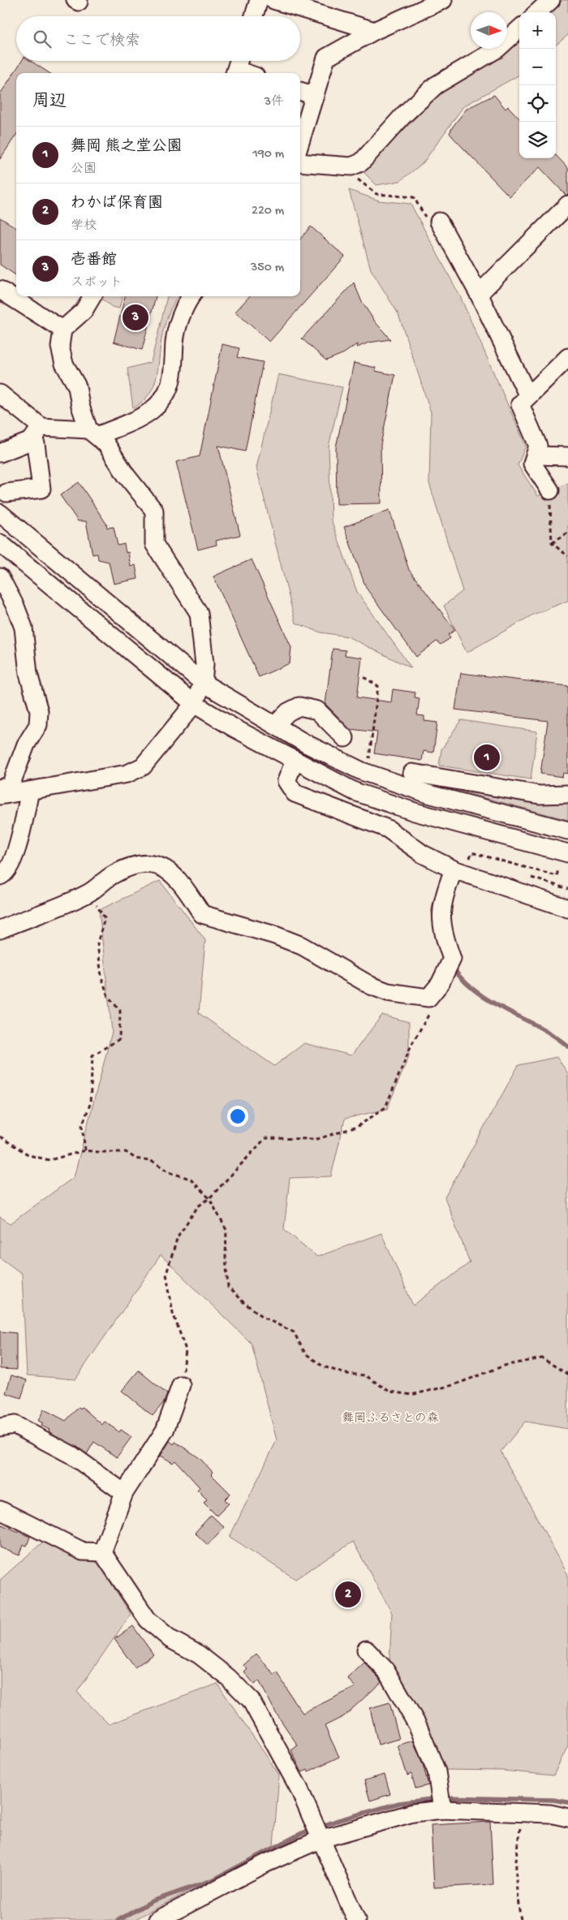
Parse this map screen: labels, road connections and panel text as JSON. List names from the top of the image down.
{
  "parks": ["舞岡ふるさとの森"],
  "north": "right",
  "page": {
    "map_buttons": ["+", "−"],
    "search": "ここで検索",
    "heading": ["周辺", "3件"],
    "list": [
      {
        "mark": "1",
        "name": "舞岡 熊之堂公園",
        "note": "公園",
        "value": "190 m"
      },
      {
        "mark": "2",
        "name": "わかば保育園",
        "note": "学校",
        "value": "220 m"
      },
      {
        "mark": "3",
        "name": "壱番館",
        "note": "スポット",
        "value": "350 m"
      }
    ],
    "pins": ["3", "1", "2"]
  }
}
